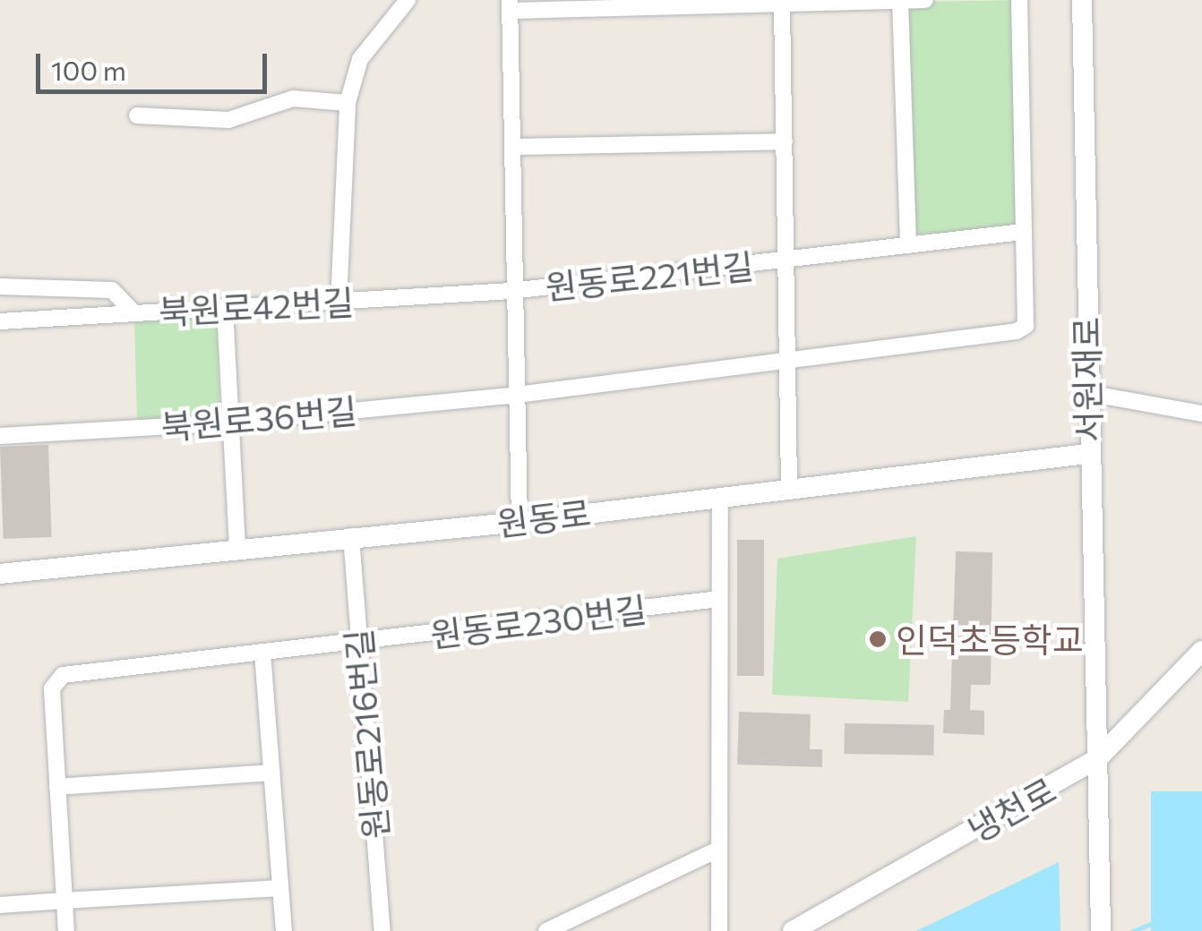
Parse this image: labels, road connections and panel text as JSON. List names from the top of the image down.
{
  "streets": {
    "street": [
      "원동로221번길",
      "북원로42번길",
      "서원재로",
      "북원로36번길",
      "원동로",
      "원동로230번길",
      "원동로216번길",
      "냉천로"
    ]
  },
  "crossings": [
    ["원동로221번길", "북원로42번길"],
    ["원동로221번길", "북원로36번길"],
    ["원동로221번길", "원동로"],
    ["서원재로", "원동로"],
    ["서원재로", "냉천로"],
    ["원동로", "원동로216번길"],
    ["원동로230번길", "원동로216번길"]
  ],
  "places": ["인덕초등학교"],
  "scale_bar": "100 m"
}
